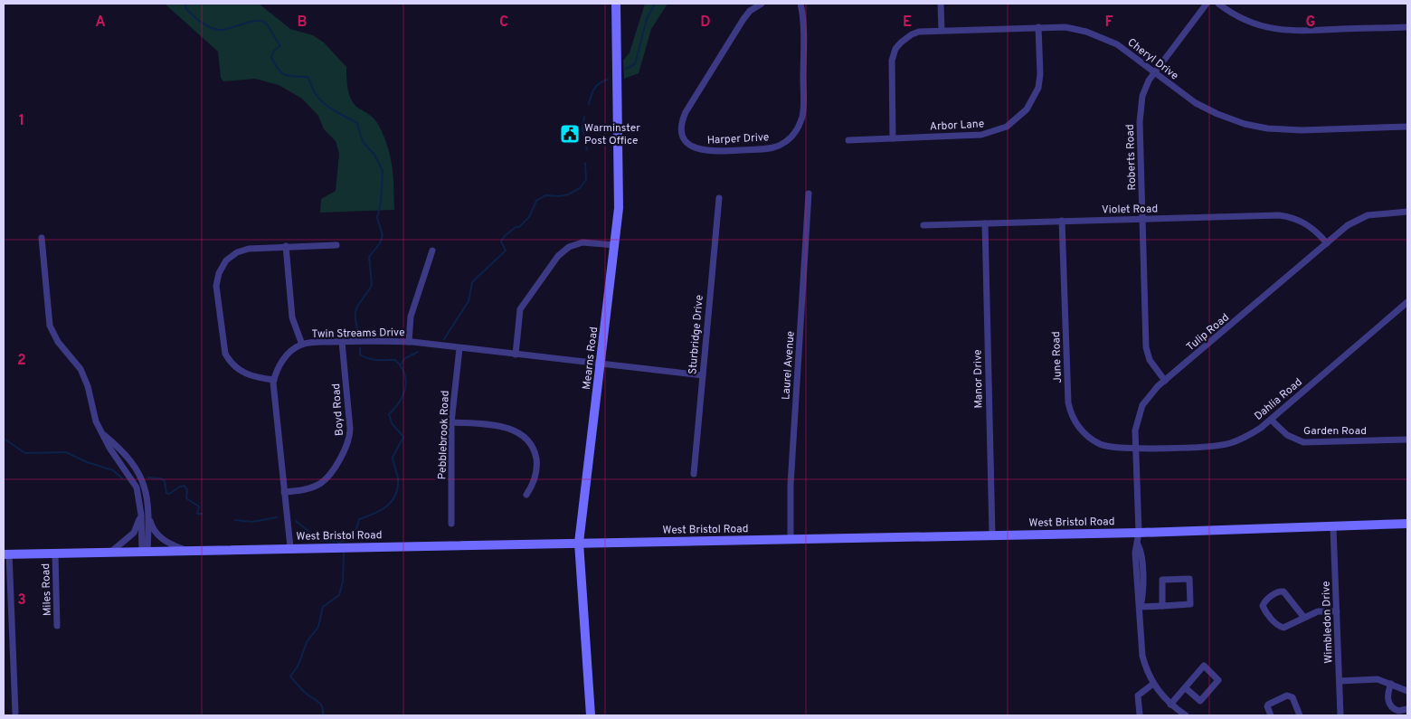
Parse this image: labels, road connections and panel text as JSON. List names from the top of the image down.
{
  "streets": {
    "main road": ["Mearns Road", "West Bristol Road"],
    "street": [
      "Cheryl Drive",
      "Arbor Lane",
      "Harper Drive",
      "Roberts Road",
      "Violet Road",
      "Tulip Road",
      "Twin Streams Drive",
      "Sturbridge Drive",
      "June Road",
      "Laurel Avenue",
      "Manor Drive",
      "Dahlia Road",
      "Boyd Road",
      "Garden Road",
      "Pebblebrook Road",
      "Miles Road",
      "Wimbledon Drive"
    ]
  },
  "crossings": [
    ["Cheryl Drive", "Arbor Lane"],
    ["Cheryl Drive", "Roberts Road"],
    ["Roberts Road", "Violet Road"],
    ["Roberts Road", "Tulip Road"],
    ["Violet Road", "Tulip Road"],
    ["Violet Road", "June Road"],
    ["Violet Road", "Manor Drive"],
    ["Tulip Road", "June Road"],
    ["Tulip Road", "Dahlia Road"],
    ["Tulip Road", "West Bristol Road"],
    ["Twin Streams Drive", "Sturbridge Drive"],
    ["Twin Streams Drive", "Mearns Road"],
    ["Twin Streams Drive", "Boyd Road"],
    ["Twin Streams Drive", "Pebblebrook Road"],
    ["June Road", "Dahlia Road"],
    ["Mearns Road", "West Bristol Road"],
    ["Laurel Avenue", "West Bristol Road"],
    ["Manor Drive", "West Bristol Road"],
    ["Dahlia Road", "Garden Road"],
    ["West Bristol Road", "Miles Road"],
    ["West Bristol Road", "Wimbledon Drive"]
  ],
  "places": {
    "public building": ["Warminster Post Office"]
  },
  "grid": {
    "columns": [
      "A",
      "B",
      "C",
      "D",
      "E",
      "F",
      "G"
    ],
    "rows": ["1", "2", "3"]
  }
}
